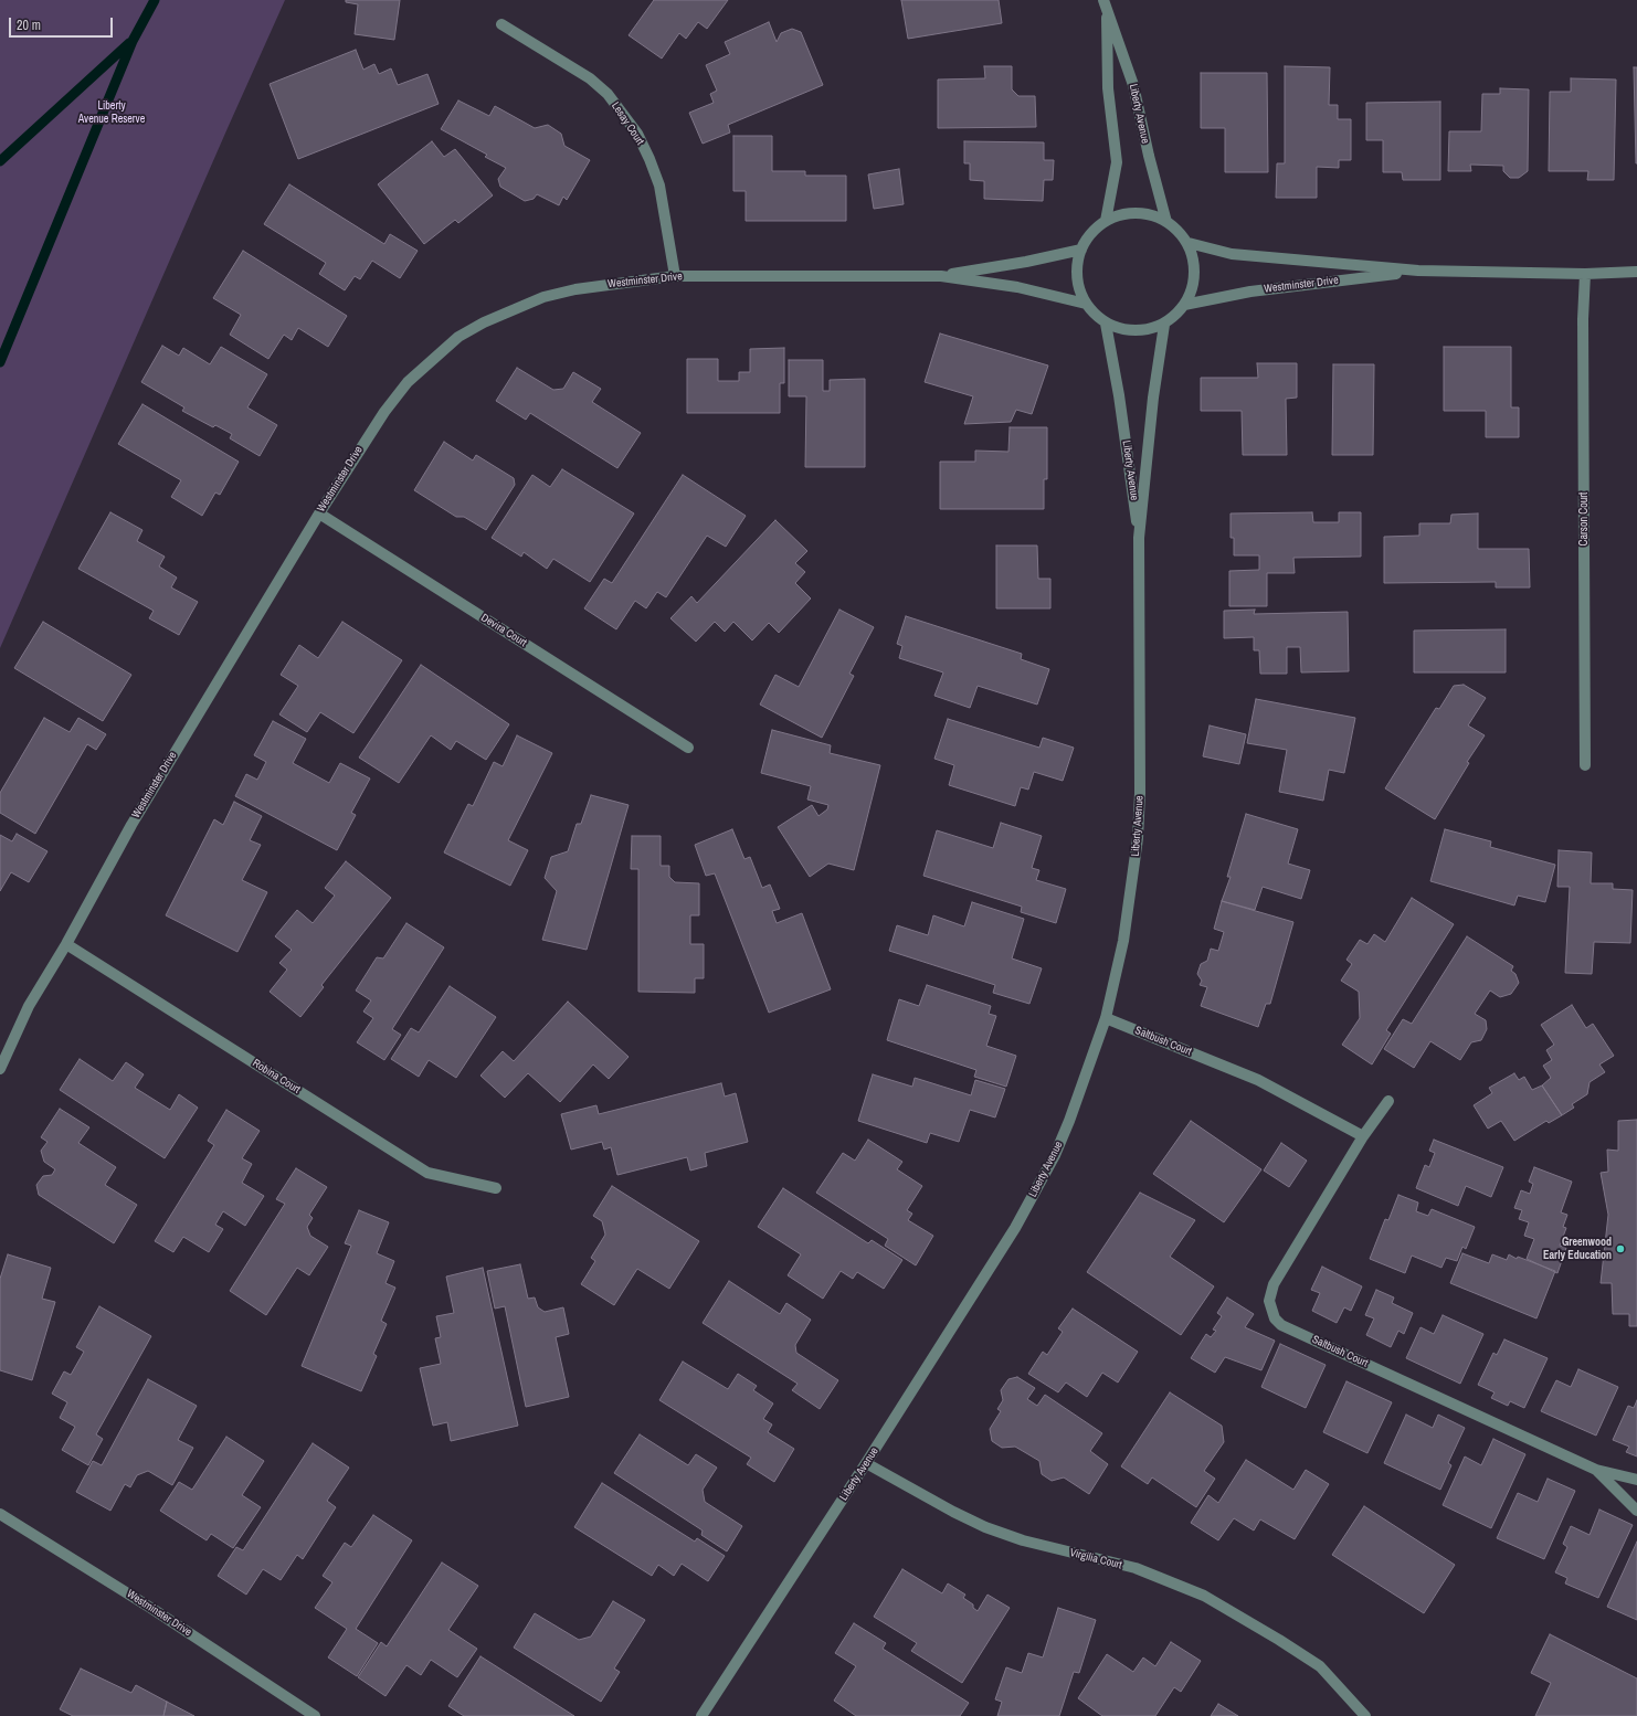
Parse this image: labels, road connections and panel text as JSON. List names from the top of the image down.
{
  "streets": {
    "street": [
      "Liberty Avenue",
      "Lesay Court",
      "Westminster Drive",
      "Carson Court",
      "Devira Court",
      "Saltbush Court",
      "Robina Court",
      "Virgilia Court"
    ]
  },
  "crossings": [
    ["Liberty Avenue", "Westminster Drive"],
    ["Liberty Avenue", "Saltbush Court"],
    ["Liberty Avenue", "Virgilia Court"],
    ["Lesay Court", "Westminster Drive"],
    ["Westminster Drive", "Carson Court"],
    ["Westminster Drive", "Devira Court"],
    ["Westminster Drive", "Robina Court"]
  ],
  "parks": ["Liberty Avenue Reserve"],
  "places": ["Greenwood Early Education"],
  "scale_bar": "20 m"
}
